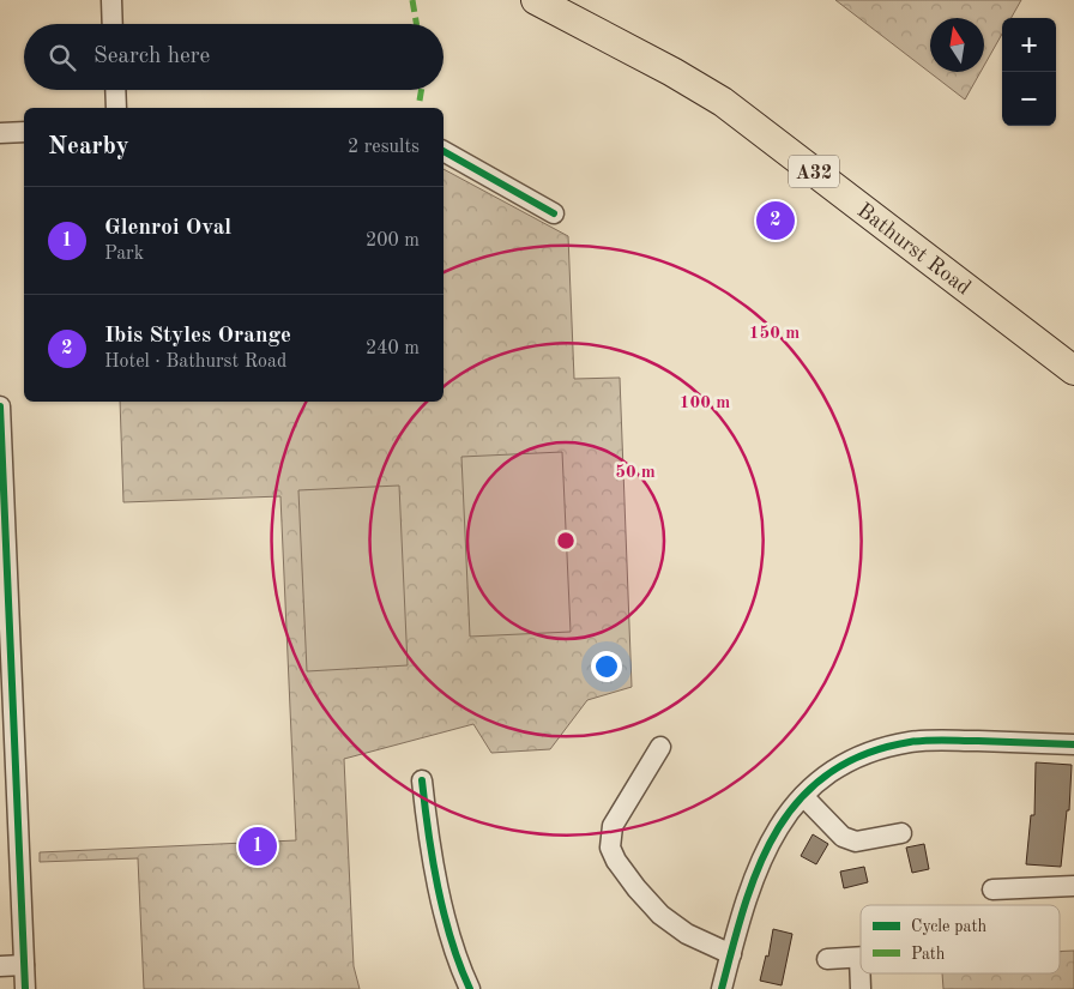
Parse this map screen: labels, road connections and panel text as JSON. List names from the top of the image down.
{
  "streets": {
    "highway": ["A32", "Bathurst Road"]
  },
  "legend": ["Cycle path", "Path"],
  "north": "top",
  "page": {
    "map_buttons": ["+", "−"],
    "search": "Search here",
    "heading": ["Nearby", "2 results"],
    "list": [
      {
        "mark": "1",
        "name": "Glenroi Oval",
        "note": "Park",
        "value": "200 m"
      },
      {
        "mark": "2",
        "name": "Ibis Styles Orange",
        "note": "Hotel · Bathurst Road",
        "value": "240 m"
      }
    ],
    "pins": ["2", "1"]
  },
  "rings": ["150 m", "100 m", "50 m"]
}
